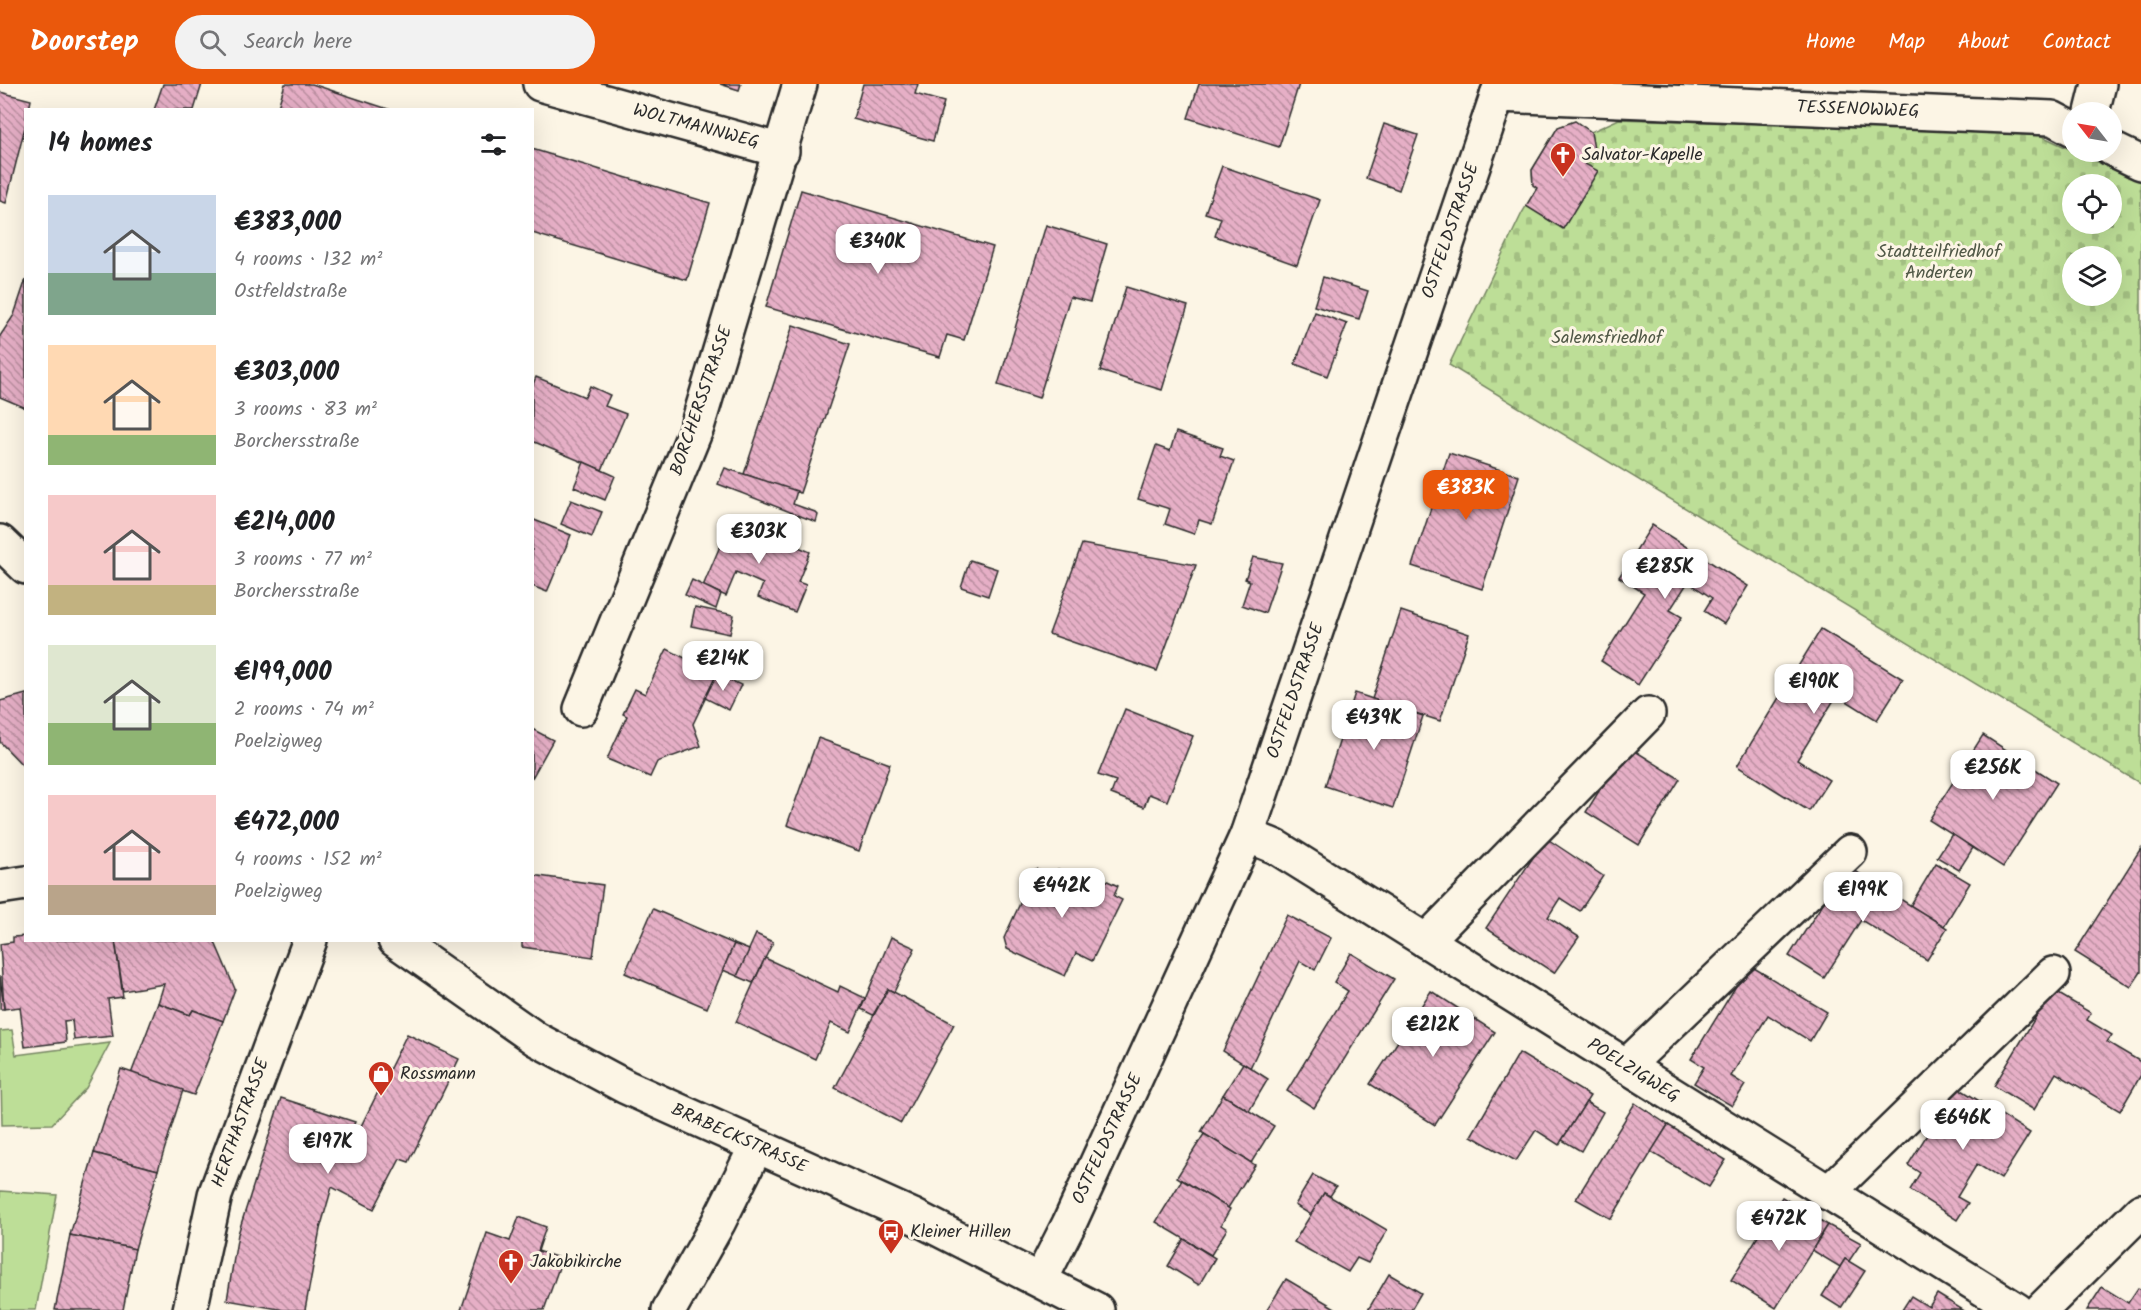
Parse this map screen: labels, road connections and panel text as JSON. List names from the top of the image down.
{
  "streets": {
    "street": [
      "TESSENOWWEG",
      "WOLTMANNWEG",
      "OSTFELDSTRASSE",
      "BORCHERSSTRASSE",
      "POELZIGWEG",
      "HERTHASTRASSE",
      "BRABECKSTRASSE"
    ]
  },
  "crossings": [
    ["TESSENOWWEG", "OSTFELDSTRASSE"],
    ["WOLTMANNWEG", "BORCHERSSTRASSE"],
    ["OSTFELDSTRASSE", "POELZIGWEG"],
    ["OSTFELDSTRASSE", "BRABECKSTRASSE"]
  ],
  "parks": ["Stadtteilfriedhof Anderten", "Salemsfriedhof"],
  "places": {
    "church": ["Salvator-Kapelle", "Jakobikirche"],
    "shop": ["Rossmann"],
    "bus stop": ["Kleiner Hillen"]
  },
  "north": "top left",
  "page": {
    "header": "Doorstep",
    "search": "Search here",
    "nav": [
      "Home",
      "Map",
      "About",
      "Contact"
    ],
    "heading": "14 homes",
    "list": [
      {
        "name": "€383,000",
        "note": "4 rooms · 132 m² · Ostfeldstraße"
      },
      {
        "name": "€303,000",
        "note": "3 rooms · 83 m² · Borchersstraße"
      },
      {
        "name": "€214,000",
        "note": "3 rooms · 77 m² · Borchersstraße"
      },
      {
        "name": "€199,000",
        "note": "2 rooms · 74 m² · Poelzigweg"
      },
      {
        "name": "€472,000",
        "note": "4 rooms · 152 m² · Poelzigweg"
      }
    ],
    "price": [
      "€340K",
      "€383K",
      "€303K",
      "€285K",
      "€214K",
      "€190K",
      "€439K",
      "€256K",
      "€442K",
      "€199K",
      "€212K",
      "€646K",
      "€197K",
      "€472K"
    ]
  }
}
